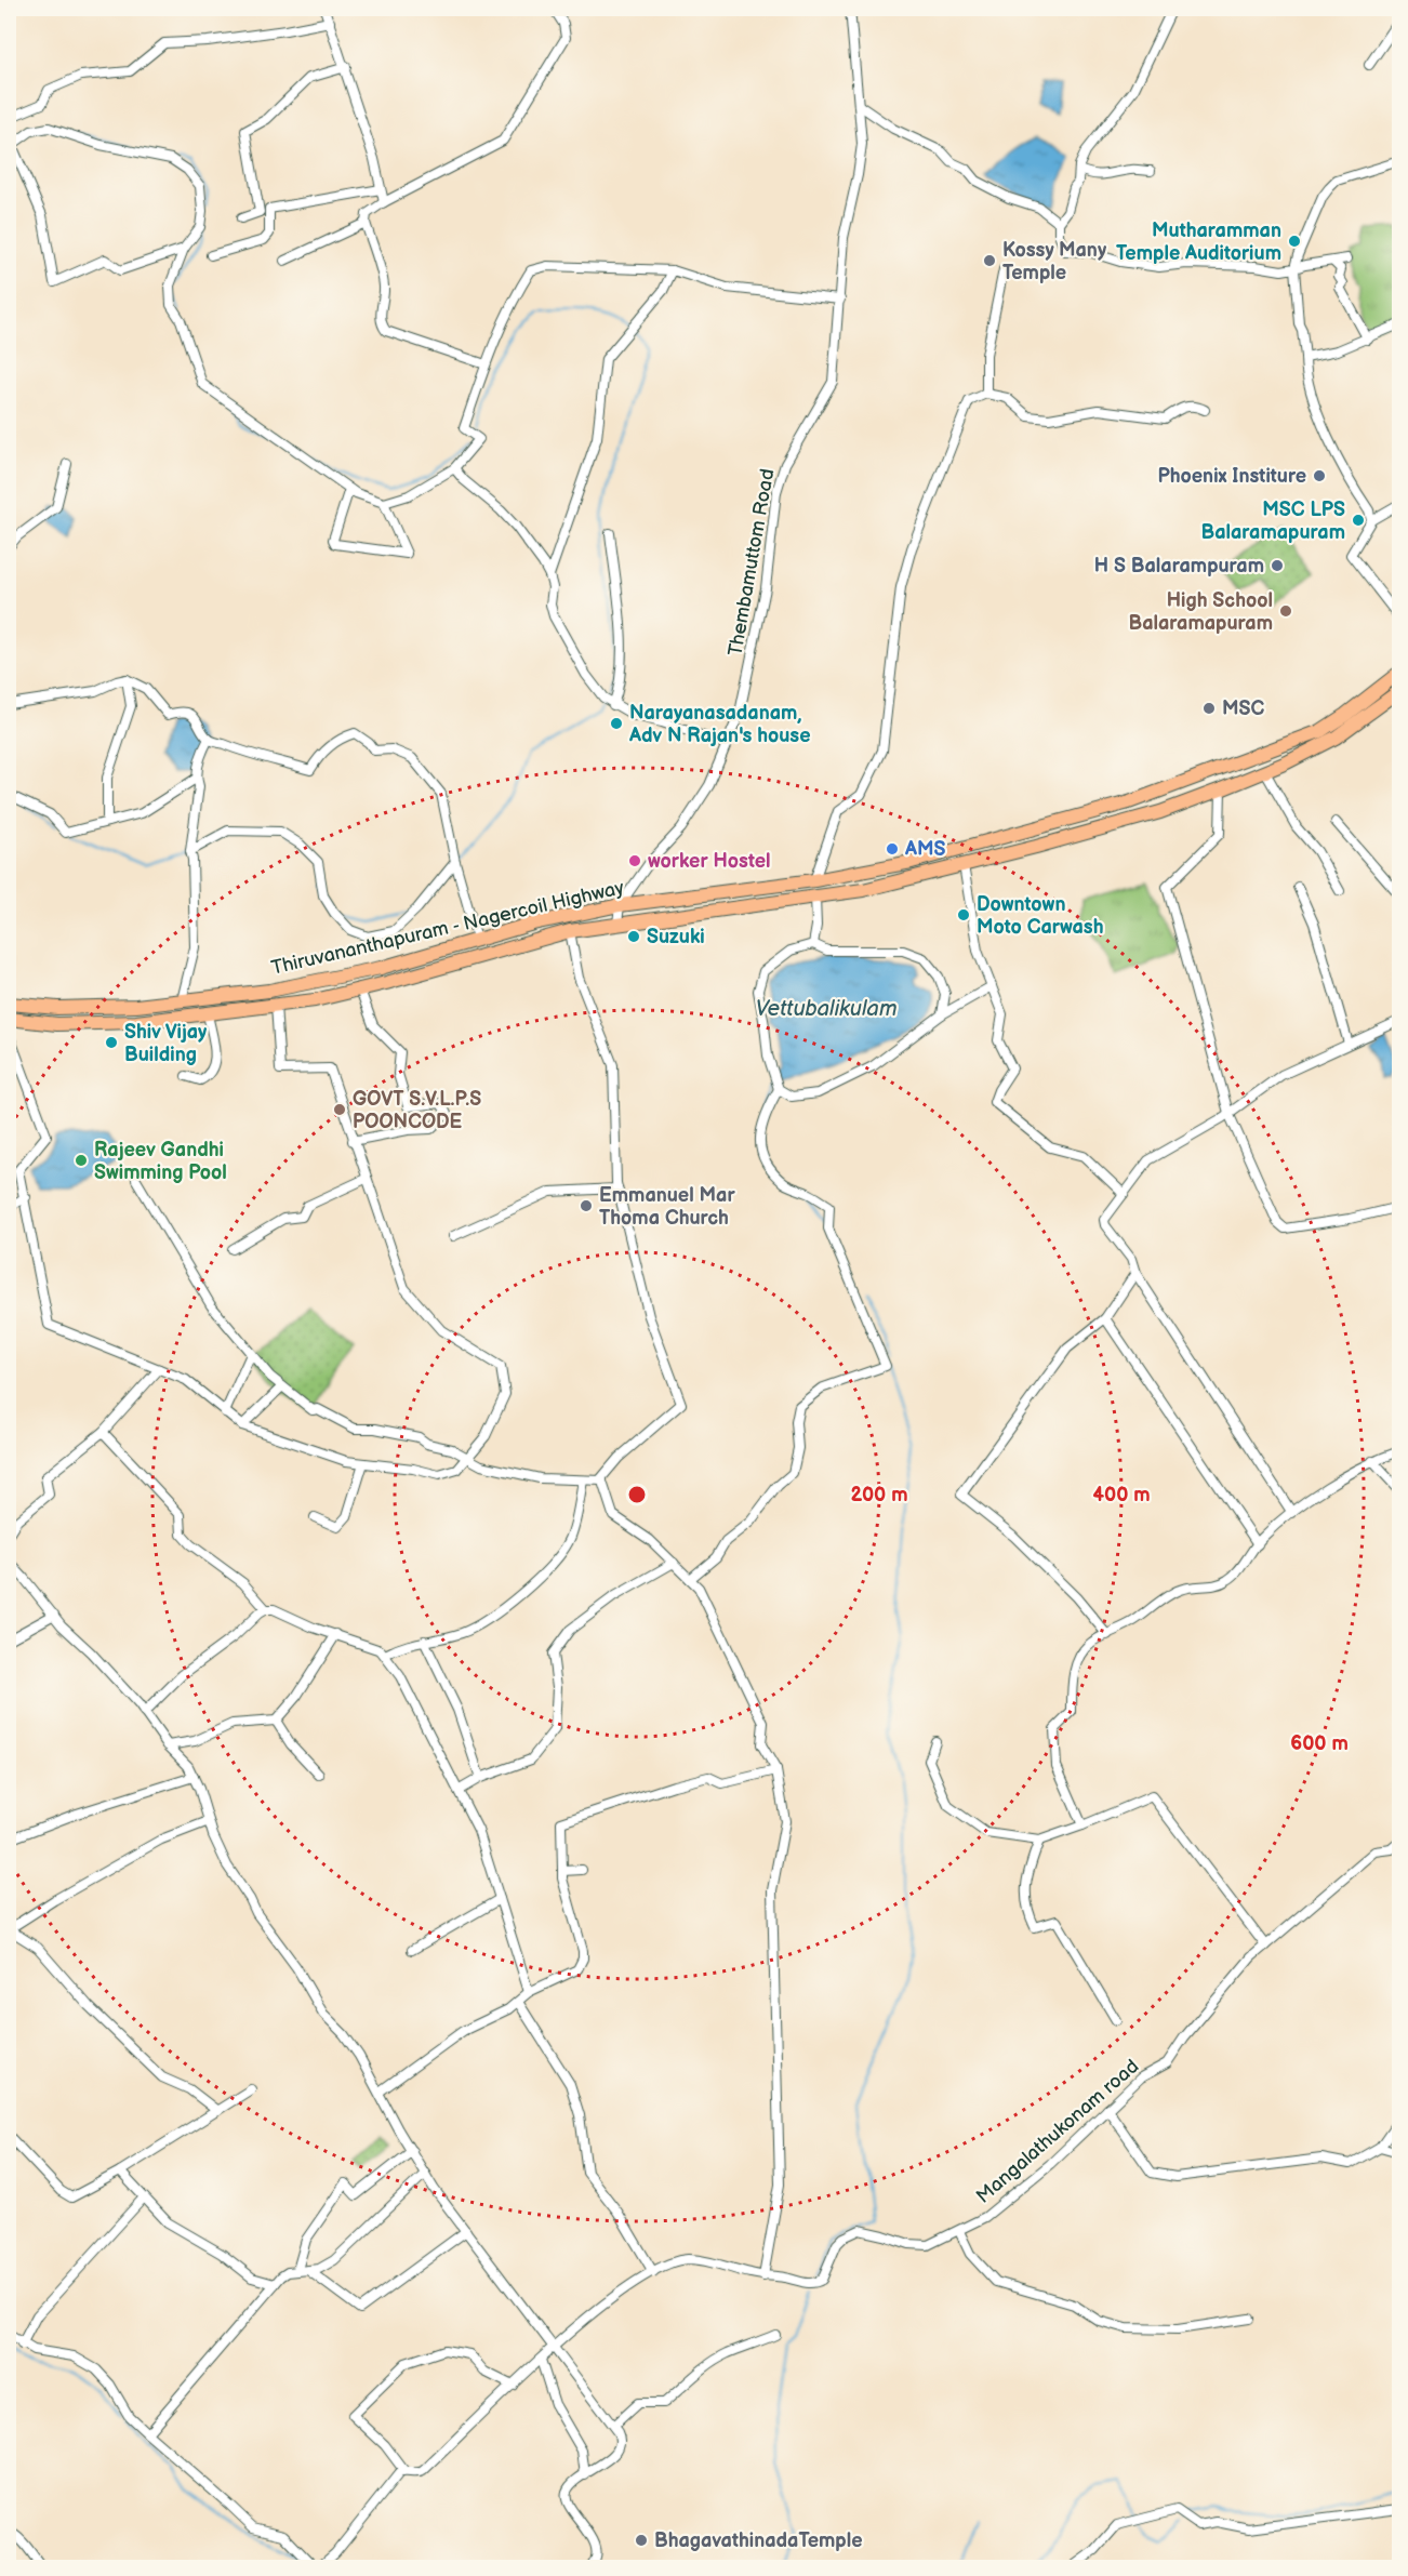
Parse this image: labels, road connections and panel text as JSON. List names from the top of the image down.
{
  "streets": {
    "main road": ["Thiruvananthapuram - Nagercoil Highway"],
    "street": ["Thembamuttom Road", "Mangalathukonam road"]
  },
  "crossings": [
    ["Thembamuttom Road", "Thiruvananthapuram - Nagercoil Highway"]
  ],
  "water": ["Vettubalikulam"],
  "places": [
    "Mutharamman Temple Auditorium",
    "Kossy Many Temple",
    "Phoenix Institure",
    "MSC LPS Balaramapuram",
    "H S Balarampuram",
    "High School Balaramapuram",
    "MSC",
    "Narayanasadanam, Adv N Rajan's house",
    "AMS",
    "worker Hostel",
    "Downtown Moto Carwash",
    "Suzuki",
    "Shiv Vijay Building",
    "GOVT S.V.L.P.S POONCODE",
    "Rajeev Gandhi Swimming Pool",
    "Emmanuel Mar Thoma Church",
    "BhagavathinadaTemple"
  ],
  "rings": ["200 m", "400 m", "600 m"]
}
